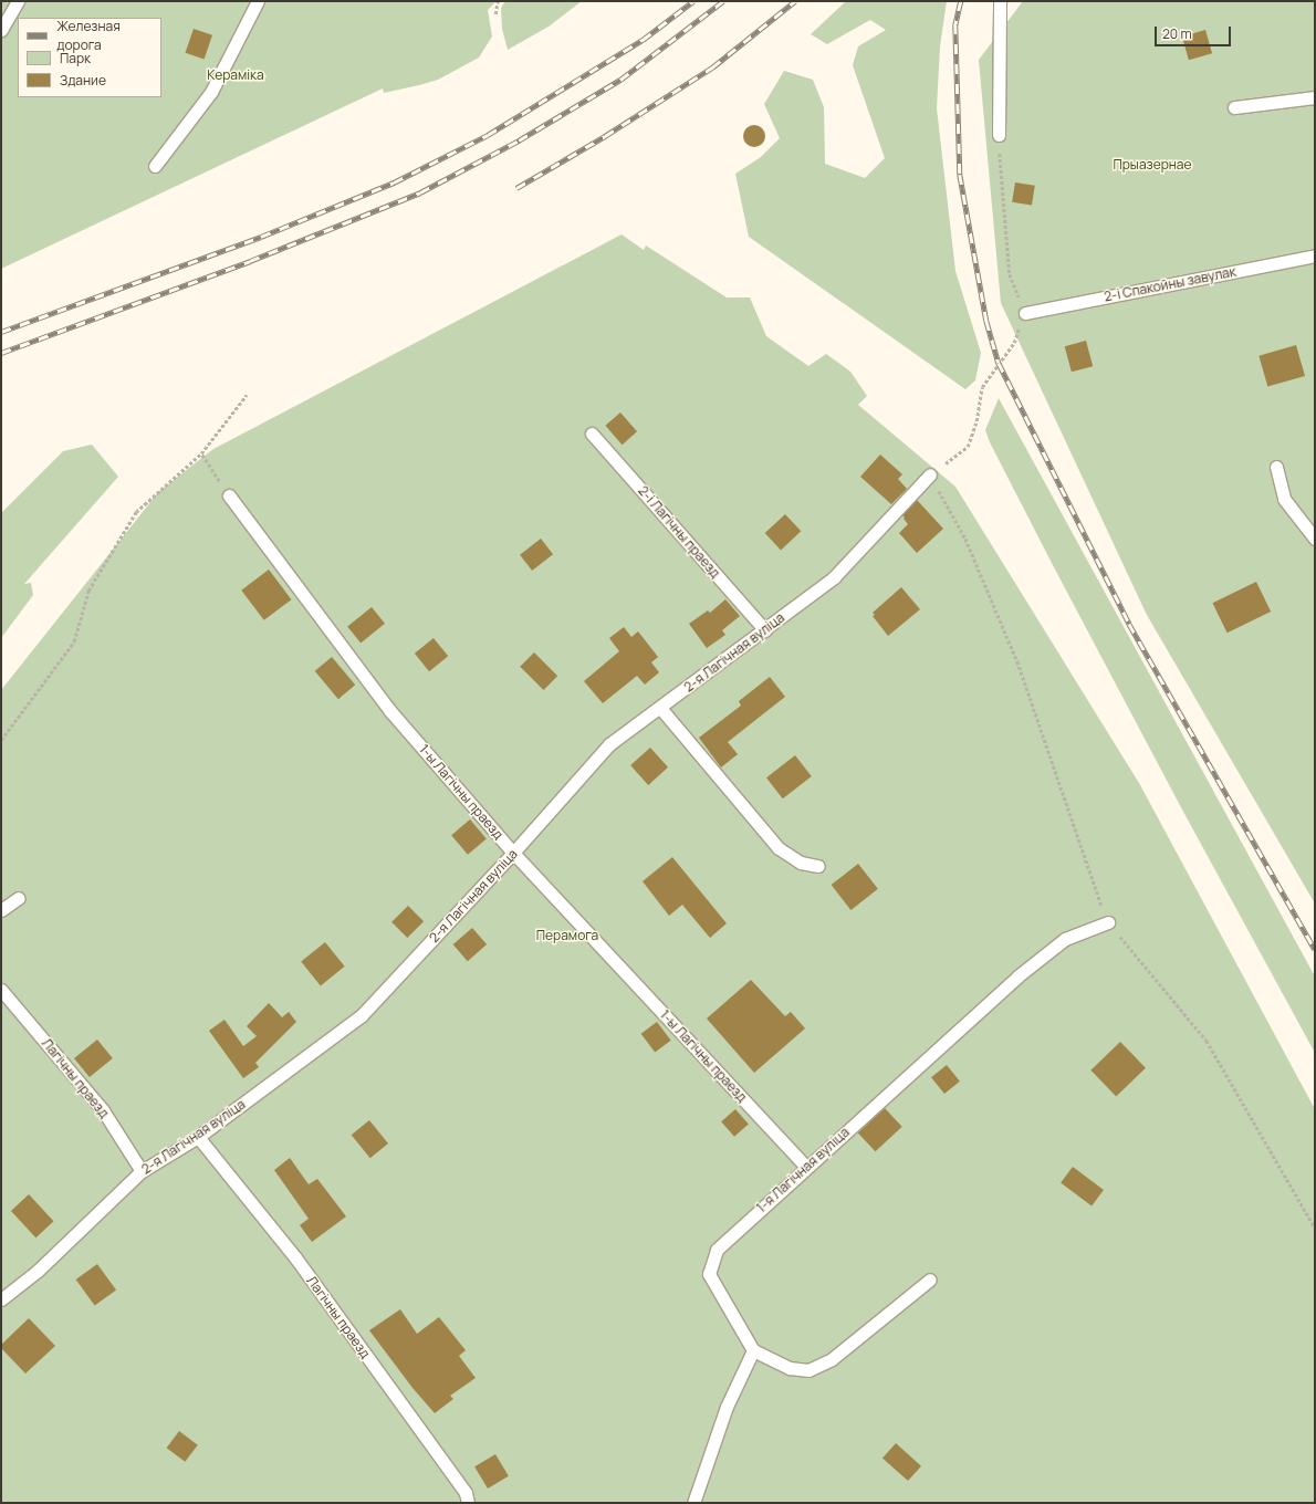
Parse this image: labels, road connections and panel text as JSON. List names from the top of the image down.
{
  "streets": {
    "lane": [
      "2-і Спакойны завулак",
      "2-і Лагічны праезд",
      "2-я Лагічная вуліца",
      "1-ы Лагічны праезд",
      "Лагічны праезд",
      "1-я Лагічная вуліца"
    ]
  },
  "crossings": [
    ["2-і Лагічны праезд", "2-я Лагічная вуліца"],
    ["2-я Лагічная вуліца", "1-ы Лагічны праезд"],
    ["2-я Лагічная вуліца", "Лагічны праезд"],
    ["1-ы Лагічны праезд", "1-я Лагічная вуліца"]
  ],
  "parks": ["Кераміка", "Прыазернае", "Перамога"],
  "legend": ["Железная дорога", "Парк", "Здание"],
  "scale_bar": "20 m"
}
